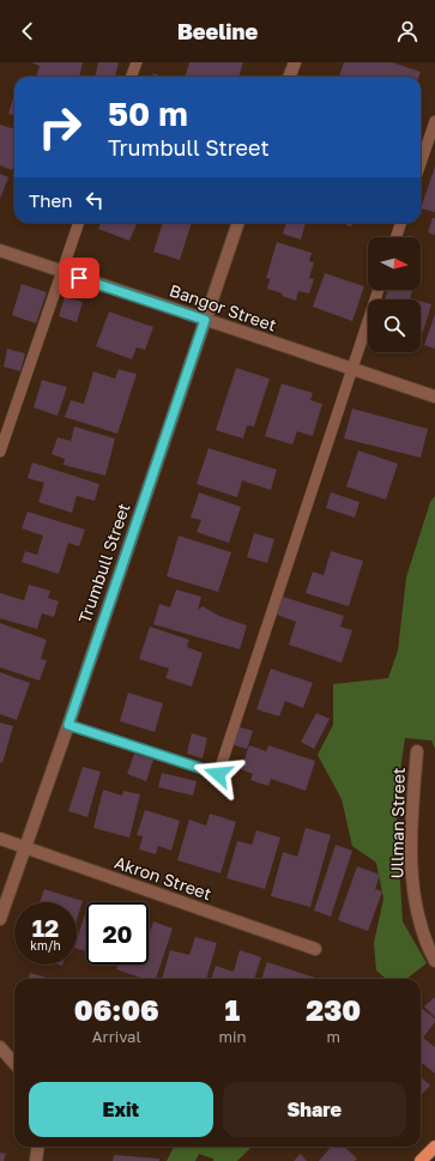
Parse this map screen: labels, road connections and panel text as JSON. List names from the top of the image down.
{
  "streets": {
    "street": [
      "Bangor Street",
      "Trumbull Street",
      "Ullman Street",
      "Akron Street"
    ]
  },
  "crossings": [
    ["Bangor Street", "Trumbull Street"],
    ["Trumbull Street", "Akron Street"]
  ],
  "north": "right",
  "page": {
    "header": "Beeline",
    "turn": ["50 m", "Trumbull Street"],
    "then": "Then",
    "speed": "12 km/h",
    "limit": "20",
    "eta": [
      "06:06",
      "Arrival",
      "1",
      "min",
      "230",
      "m"
    ],
    "buttons": ["Exit", "Share"]
  }
}
